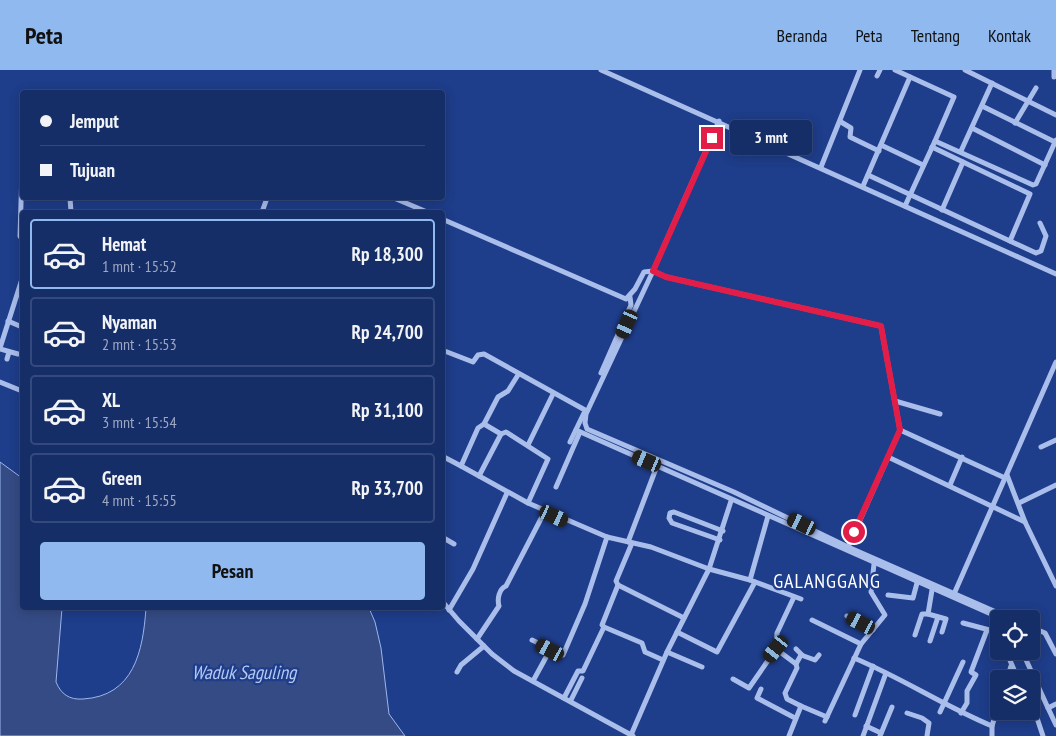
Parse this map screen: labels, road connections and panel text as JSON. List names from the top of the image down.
{
  "districts": ["GALANGGANG"],
  "water": ["Waduk Saguling"],
  "page": {
    "header": "Peta",
    "nav": [
      "Beranda",
      "Peta",
      "Tentang",
      "Kontak"
    ],
    "banner": ["Jemput", "Tujuan"],
    "bubble": "3 mnt",
    "list": [
      {
        "name": "Hemat",
        "note": "1 mnt · 15:52",
        "value": "Rp 18,300"
      },
      {
        "name": "Nyaman",
        "note": "2 mnt · 15:53",
        "value": "Rp 24,700"
      },
      {
        "name": "XL",
        "note": "3 mnt · 15:54",
        "value": "Rp 31,100"
      },
      {
        "name": "Green",
        "note": "4 mnt · 15:55",
        "value": "Rp 33,700"
      }
    ],
    "buttons": "Pesan"
  }
}
